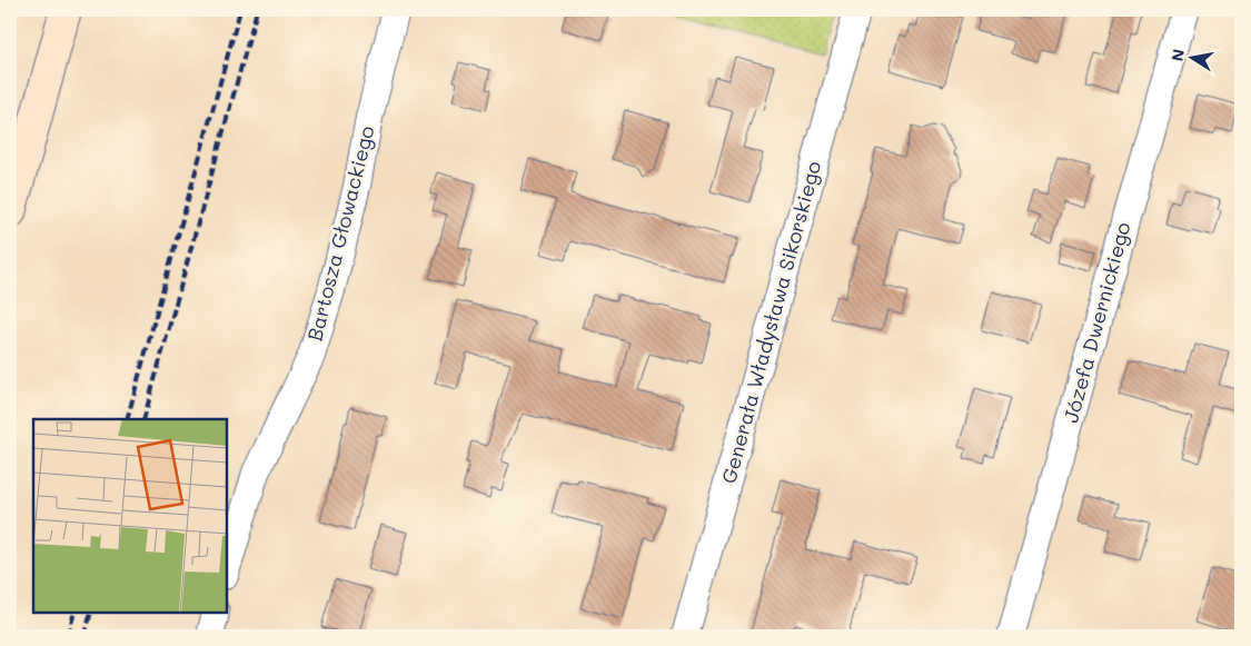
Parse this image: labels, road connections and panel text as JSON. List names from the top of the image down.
{
  "streets": {
    "street": ["Bartosza Głowackiego", "Generała Władysława Sikorskiego", "Józefa Dwernickiego"]
  },
  "north": "left"
}
